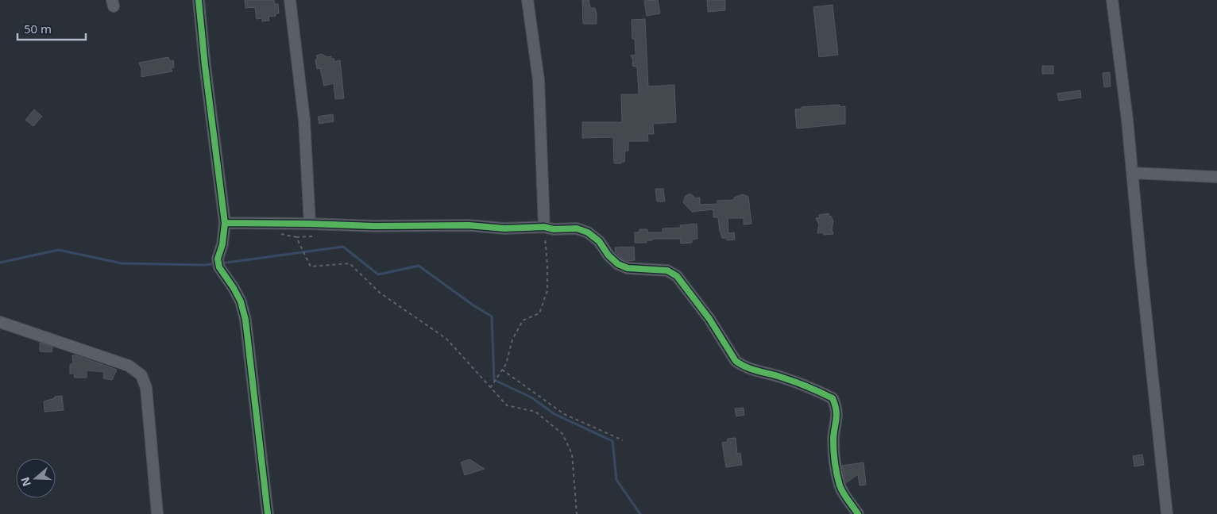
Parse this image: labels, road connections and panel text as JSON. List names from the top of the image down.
{
  "scale_bar": "50 m",
  "north": "left"
}
